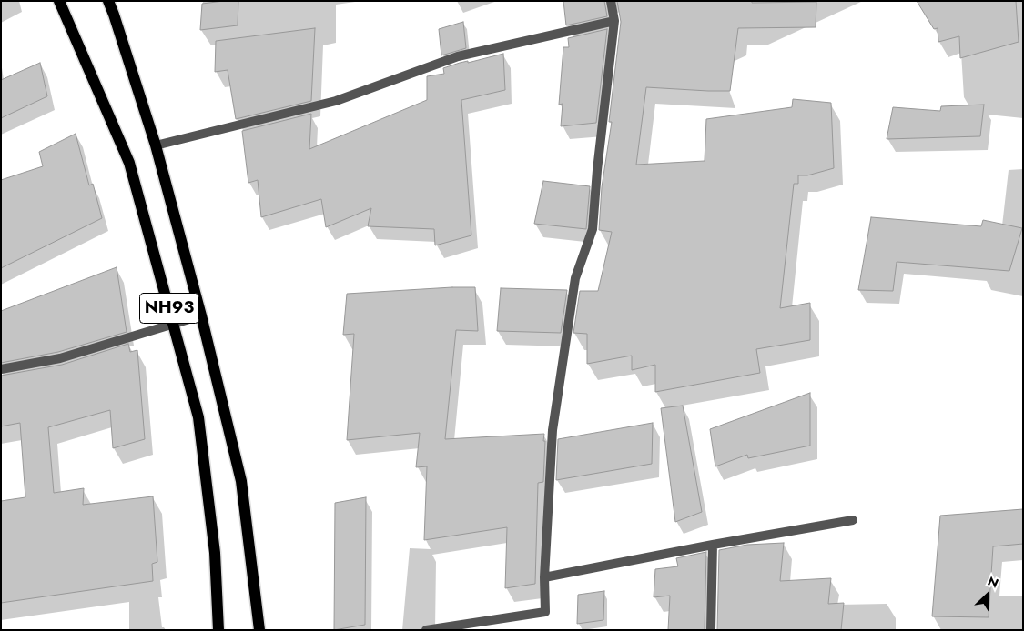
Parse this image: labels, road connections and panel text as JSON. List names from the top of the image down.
{
  "streets": {
    "main road": ["NH93"]
  },
  "north": "top right"
}
